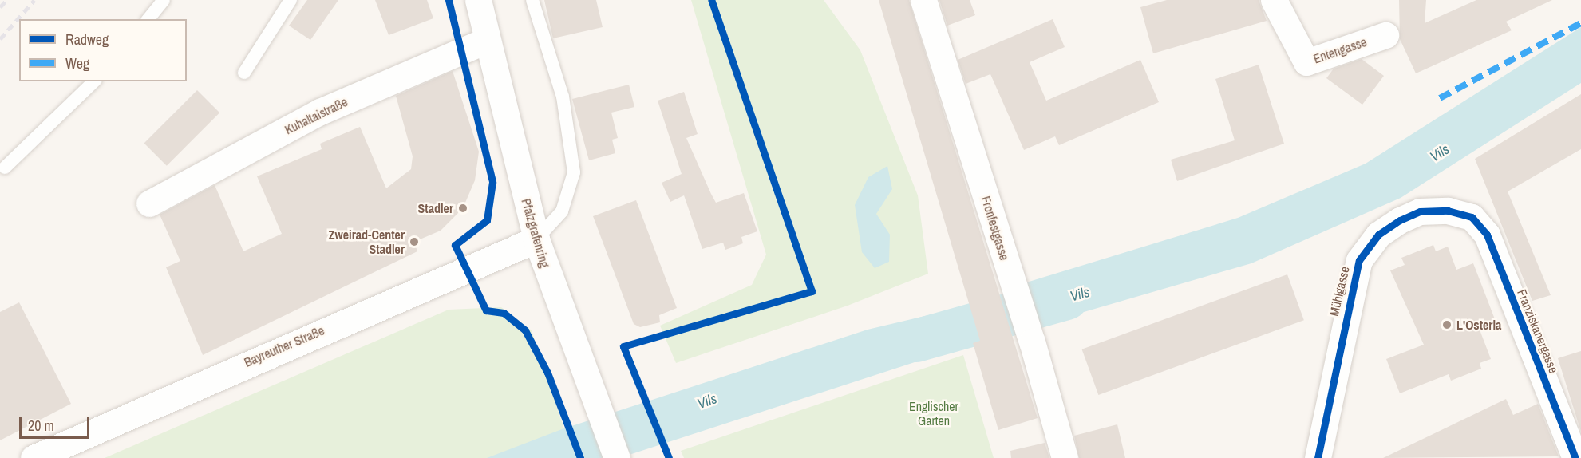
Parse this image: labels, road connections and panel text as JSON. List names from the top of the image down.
{
  "streets": {
    "street": [
      "Entengasse",
      "Kuhaltaistraße",
      "Fronfestgasse",
      "Pfalzgrafenring",
      "Mühlgasse",
      "Franziskanergasse",
      "Bayreuther Straße"
    ]
  },
  "crossings": [
    ["Kuhaltaistraße", "Pfalzgrafenring"],
    ["Pfalzgrafenring", "Bayreuther Straße"],
    ["Mühlgasse", "Franziskanergasse"]
  ],
  "water": ["Vils"],
  "parks": ["Englischer Garten"],
  "places": ["Stadler", "Zweirad-Center Stadler", "L'Osteria"],
  "legend": ["Radweg", "Weg"],
  "scale_bar": "20 m"
}
